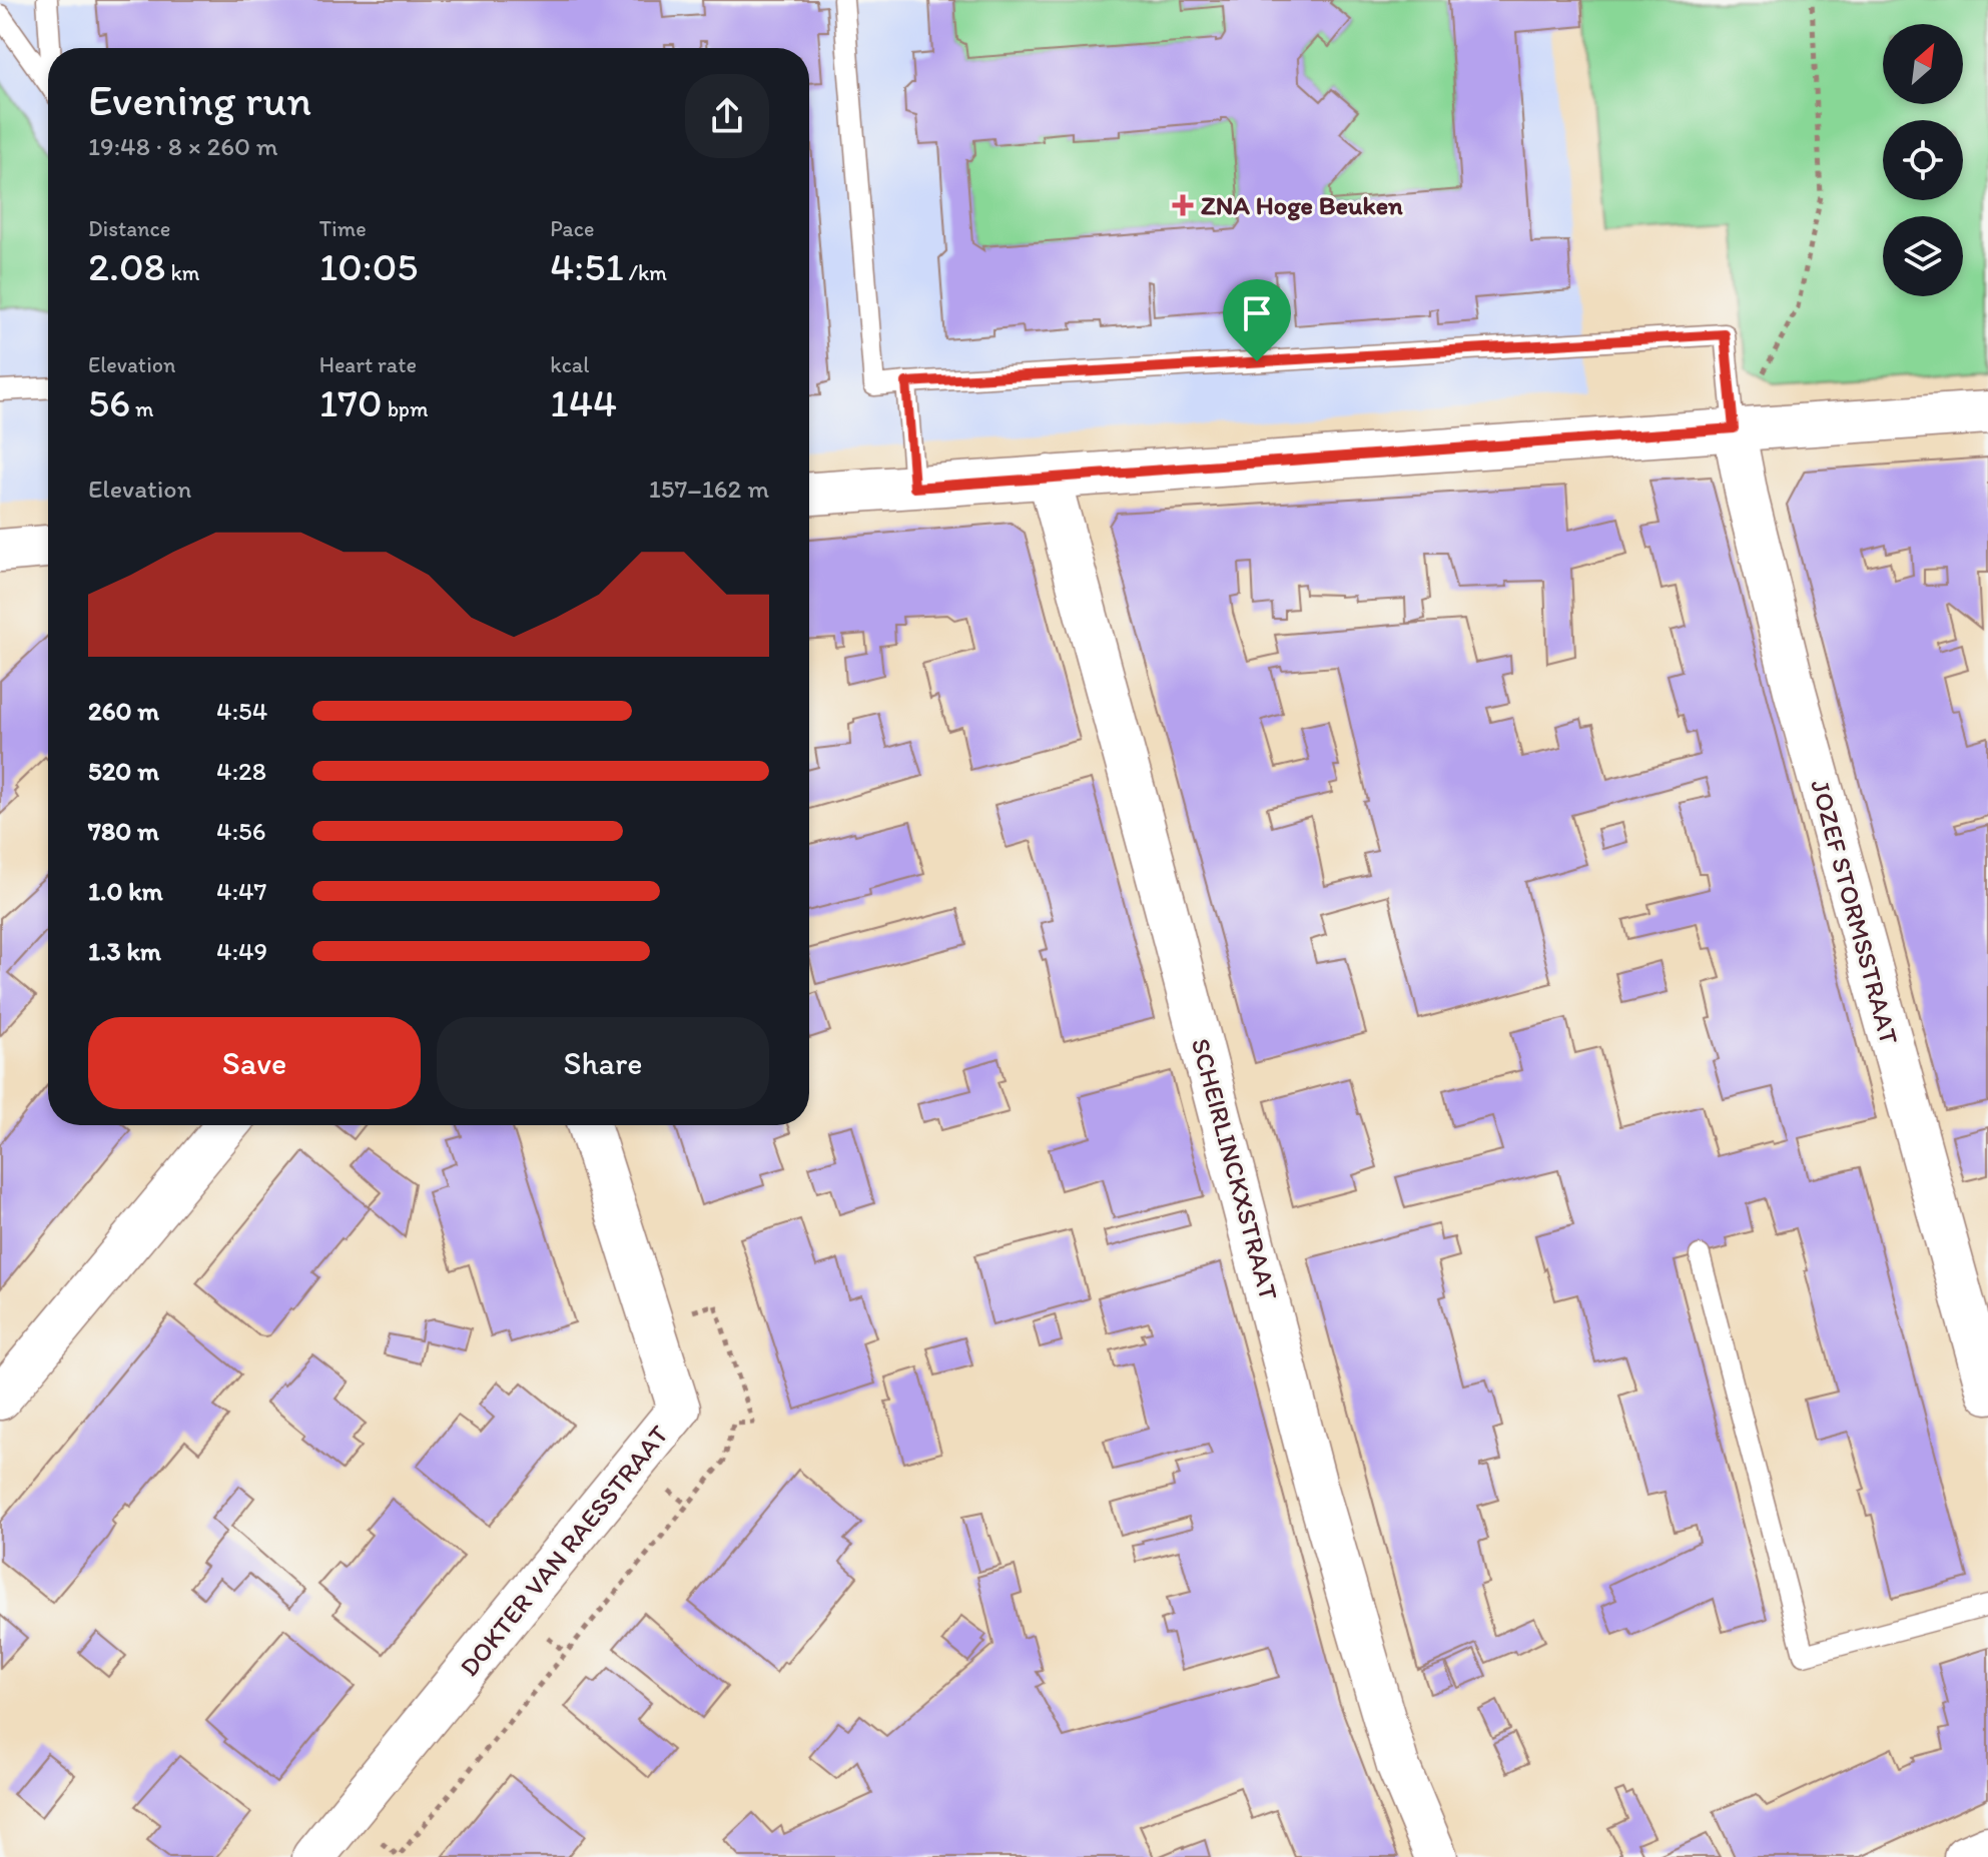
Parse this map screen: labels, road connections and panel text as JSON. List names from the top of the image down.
{
  "streets": {
    "street": ["JOZEF STORMSSTRAAT", "SCHEIRLINCKXSTRAAT", "DOKTER VAN RAESSTRAAT"]
  },
  "places": {
    "health": ["ZNA Hoge Beuken"]
  },
  "north": "top right",
  "page": {
    "heading": ["Evening run", "19:48 · 8 × 260 m"],
    "stats": [
      ["Distance", "2.08 km"],
      ["Time", "10:05"],
      ["Pace", "4:51 /km"],
      ["Elevation", "56 m"],
      ["Heart rate", "170 bpm"],
      ["kcal", "144"]
    ],
    "chart": ["Elevation", "157–162 m"],
    "list": [
      {
        "name": "260 m",
        "note": "4:54"
      },
      {
        "name": "520 m",
        "note": "4:28"
      },
      {
        "name": "780 m",
        "note": "4:56"
      },
      {
        "name": "1.0 km",
        "note": "4:47"
      },
      {
        "name": "1.3 km",
        "note": "4:49"
      }
    ],
    "buttons": ["Save", "Share"]
  }
}
